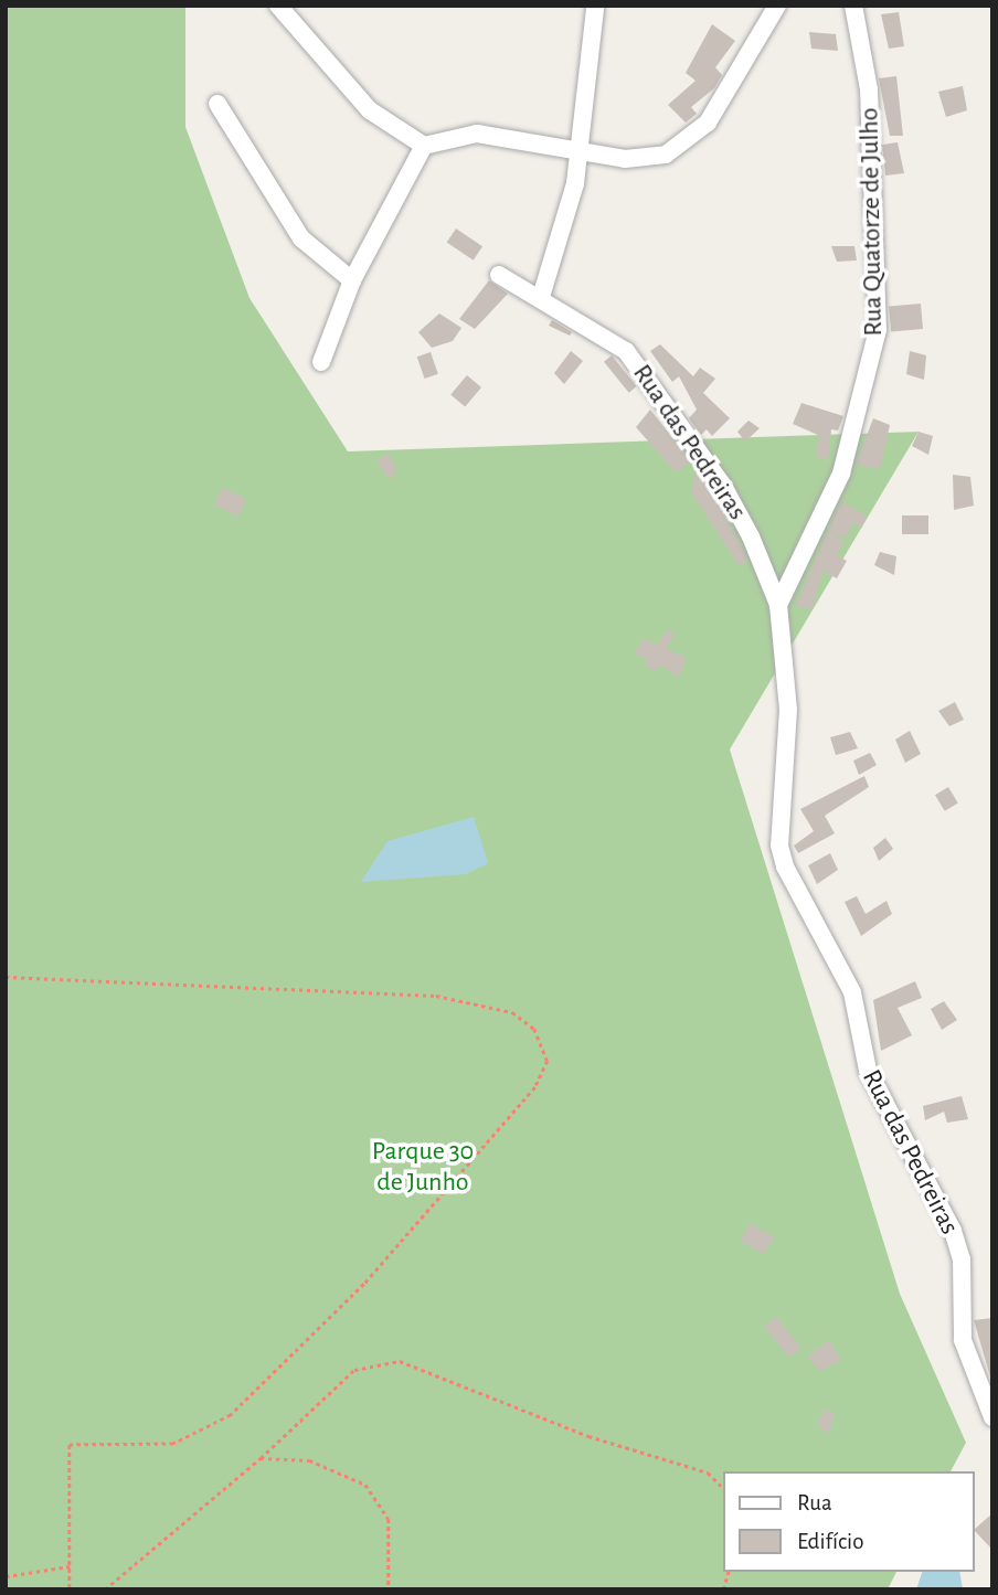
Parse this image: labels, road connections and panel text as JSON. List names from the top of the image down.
{
  "streets": {
    "street": ["Rua Quatorze de Julho", "Rua das Pedreiras"]
  },
  "crossings": [
    ["Rua Quatorze de Julho", "Rua das Pedreiras"]
  ],
  "parks": ["Parque 30 de Junho"],
  "legend": ["Rua", "Edifício"]
}
